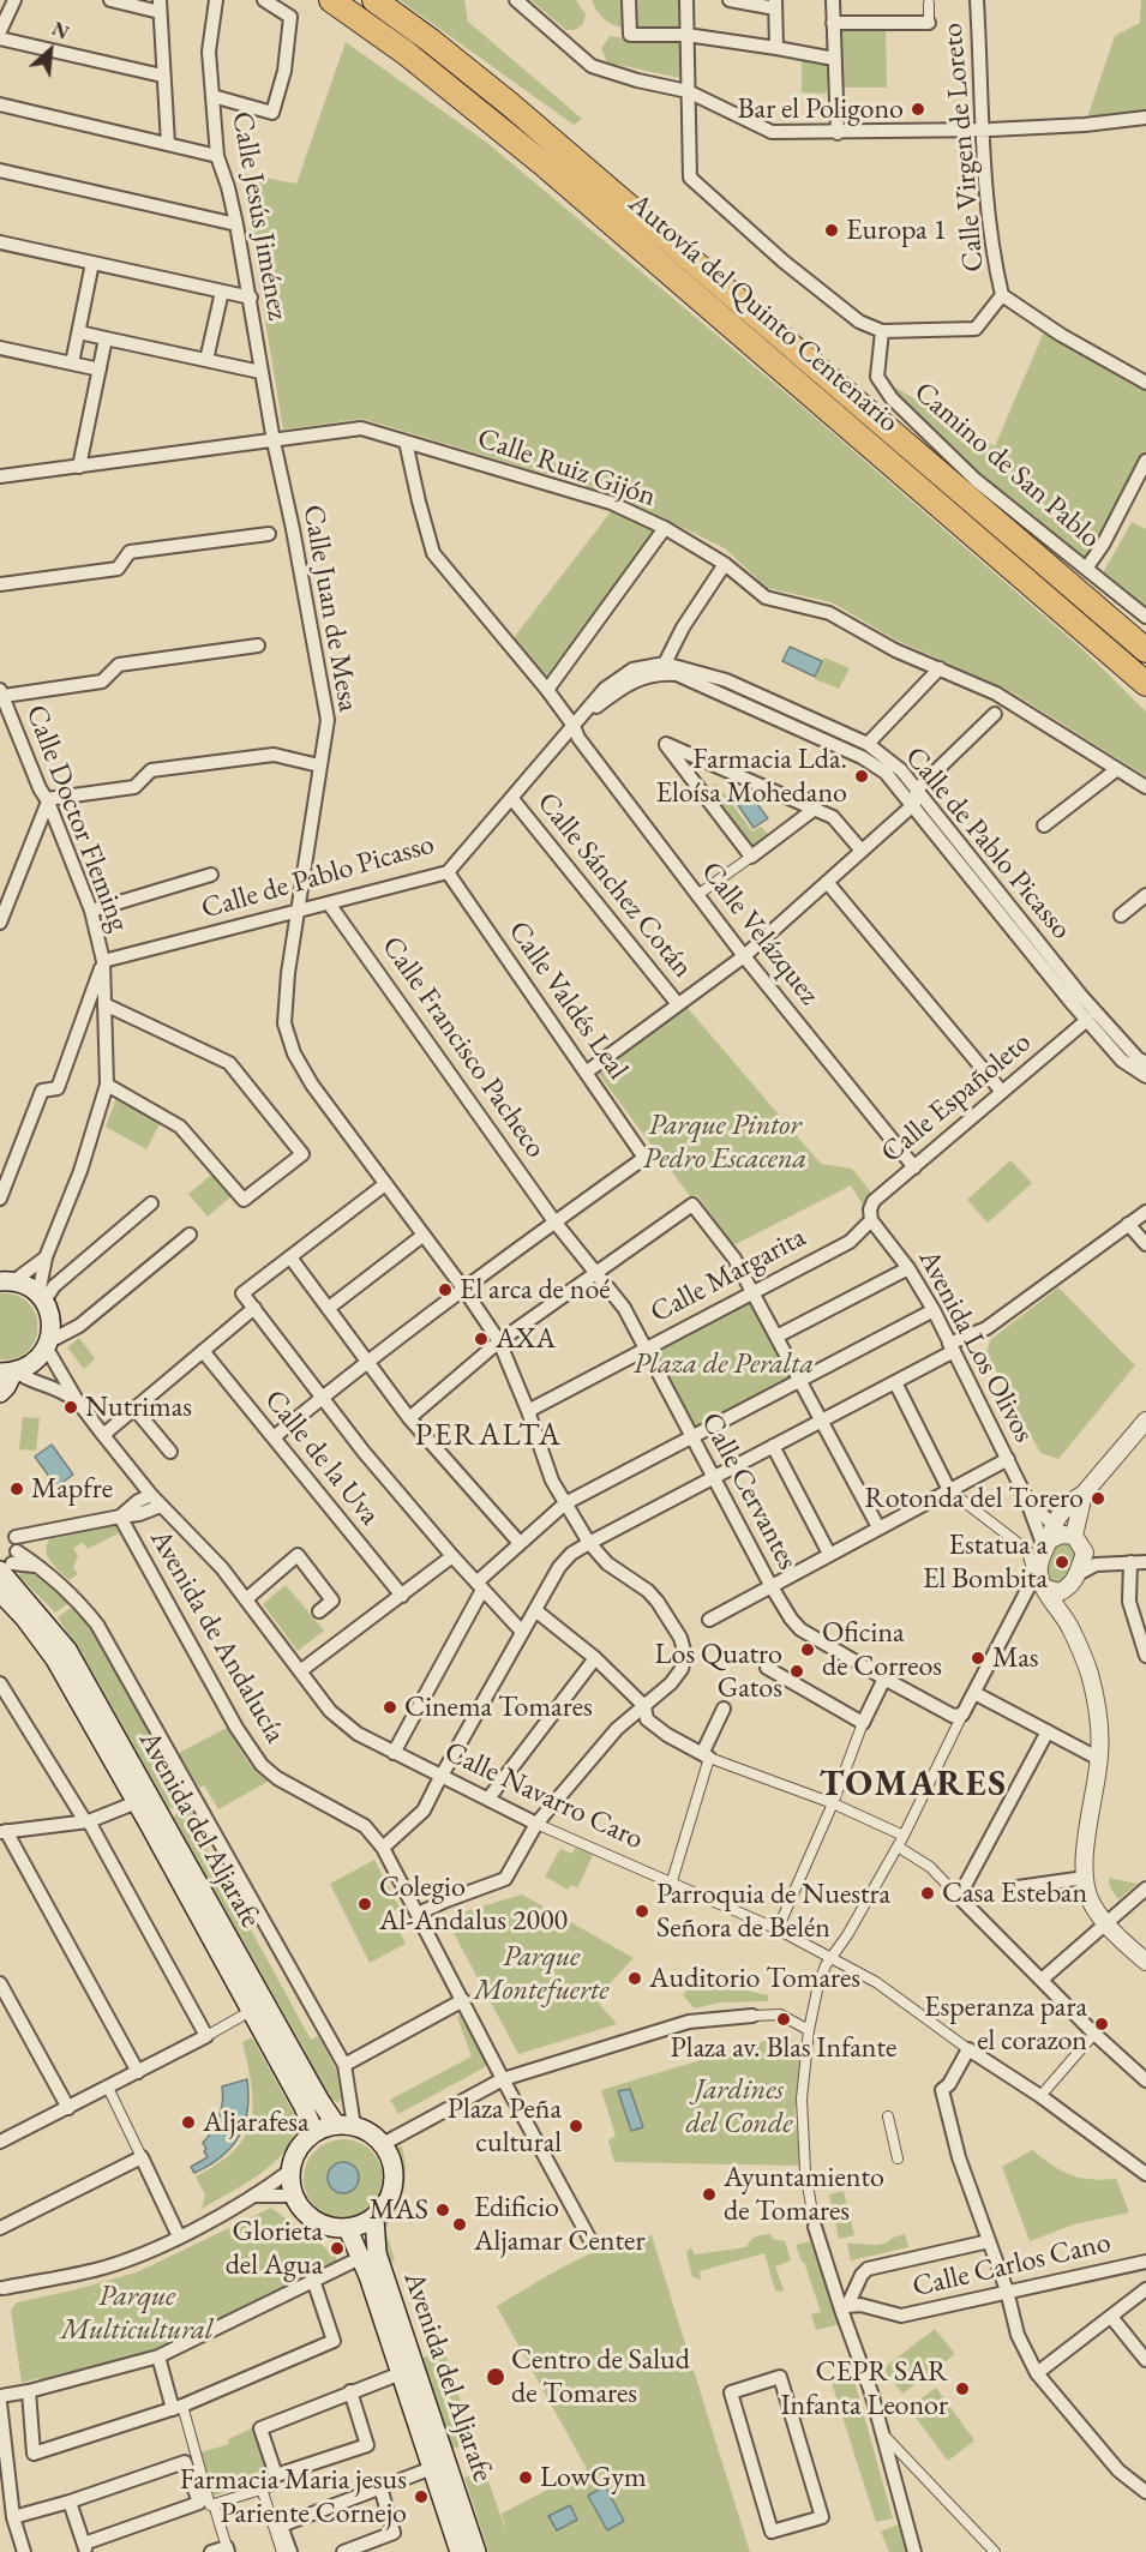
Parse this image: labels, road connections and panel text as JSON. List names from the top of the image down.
{
  "streets": {
    "highway": ["Autovía del Quinto Centenario"],
    "main road": ["Avenida del Aljarafe"],
    "street": [
      "Calle Virgen de Loreto",
      "Calle Jesús Jiménez",
      "Camino de San Pablo",
      "Calle Ruiz Gijón",
      "Calle Juan de Mesa",
      "Calle Doctor Fleming",
      "Calle de Pablo Picasso",
      "Calle Sánchez Cotán",
      "Calle Velázquez",
      "Calle Valdés Leal",
      "Calle Francisco Pacheco",
      "Calle Españoleto",
      "Calle Margarita",
      "Avenida Los Olivos",
      "Calle de la Uva",
      "Calle Cervantes",
      "Avenida de Andalucía",
      "Calle Navarro Caro",
      "Calle Carlos Cano"
    ]
  },
  "crossings": [
    ["Calle Jesús Jiménez", "Calle Ruiz Gijón"],
    ["Calle Jesús Jiménez", "Calle Juan de Mesa"],
    ["Calle Ruiz Gijón", "Calle Juan de Mesa"],
    ["Calle Ruiz Gijón", "Calle Velázquez"],
    ["Calle Juan de Mesa", "Calle de Pablo Picasso"],
    ["Calle Juan de Mesa", "Calle Margarita"],
    ["Calle Juan de Mesa", "Avenida de Andalucía"],
    ["Calle Juan de Mesa", "Calle Navarro Caro"],
    ["Calle Doctor Fleming", "Calle de Pablo Picasso"],
    ["Calle de Pablo Picasso", "Calle Sánchez Cotán"],
    ["Calle de Pablo Picasso", "Calle Velázquez"],
    ["Calle de Pablo Picasso", "Calle Valdés Leal"],
    ["Calle de Pablo Picasso", "Calle Francisco Pacheco"],
    ["Calle de Pablo Picasso", "Calle Españoleto"],
    ["Calle Velázquez", "Calle Españoleto"],
    ["Calle Valdés Leal", "Calle Francisco Pacheco"],
    ["Calle Valdés Leal", "Calle Cervantes"],
    ["Calle Francisco Pacheco", "Calle Cervantes"],
    ["Calle Españoleto", "Calle Margarita"],
    ["Calle Españoleto", "Avenida Los Olivos"],
    ["Calle Margarita", "Avenida Los Olivos"],
    ["Calle Margarita", "Calle Cervantes"]
  ],
  "districts": ["PERALTA", "TOMARES"],
  "parks": [
    "Parque Pintor Pedro Escacena",
    "Plaza de Peralta",
    "Parque Montefuerte",
    "Jardines del Conde",
    "Parque Multicultural"
  ],
  "places": [
    "Bar el Poligono",
    "Europa 1",
    "Farmacia Lda. Eloísa Mohedano",
    "El arca de noé",
    "AXA",
    "Nutrimas",
    "Mapfre",
    "Rotonda del Torero",
    "Estatua a El Bombita",
    "Oficina de Correos",
    "Mas",
    "Los Quatro Gatos",
    "Cinema Tomares",
    "Casa Esteban",
    "Colegio Al-Andalus 2000",
    "Parroquia de Nuestra Señora de Belén",
    "Auditorio Tomares",
    "Plaza av. Blas Infante",
    "Esperanza para el corazon",
    "Aljarafesa",
    "Plaza Peña cultural",
    "Ayuntamiento de Tomares",
    "MAS",
    "Edificio Aljamar Center",
    "Glorieta del Agua",
    "Centro de Salud de Tomares",
    "CEPR SAR Infanta Leonor",
    "LowGym",
    "Farmacia Maria jesus Pariente Cornejo"
  ],
  "north": "top right"
}
